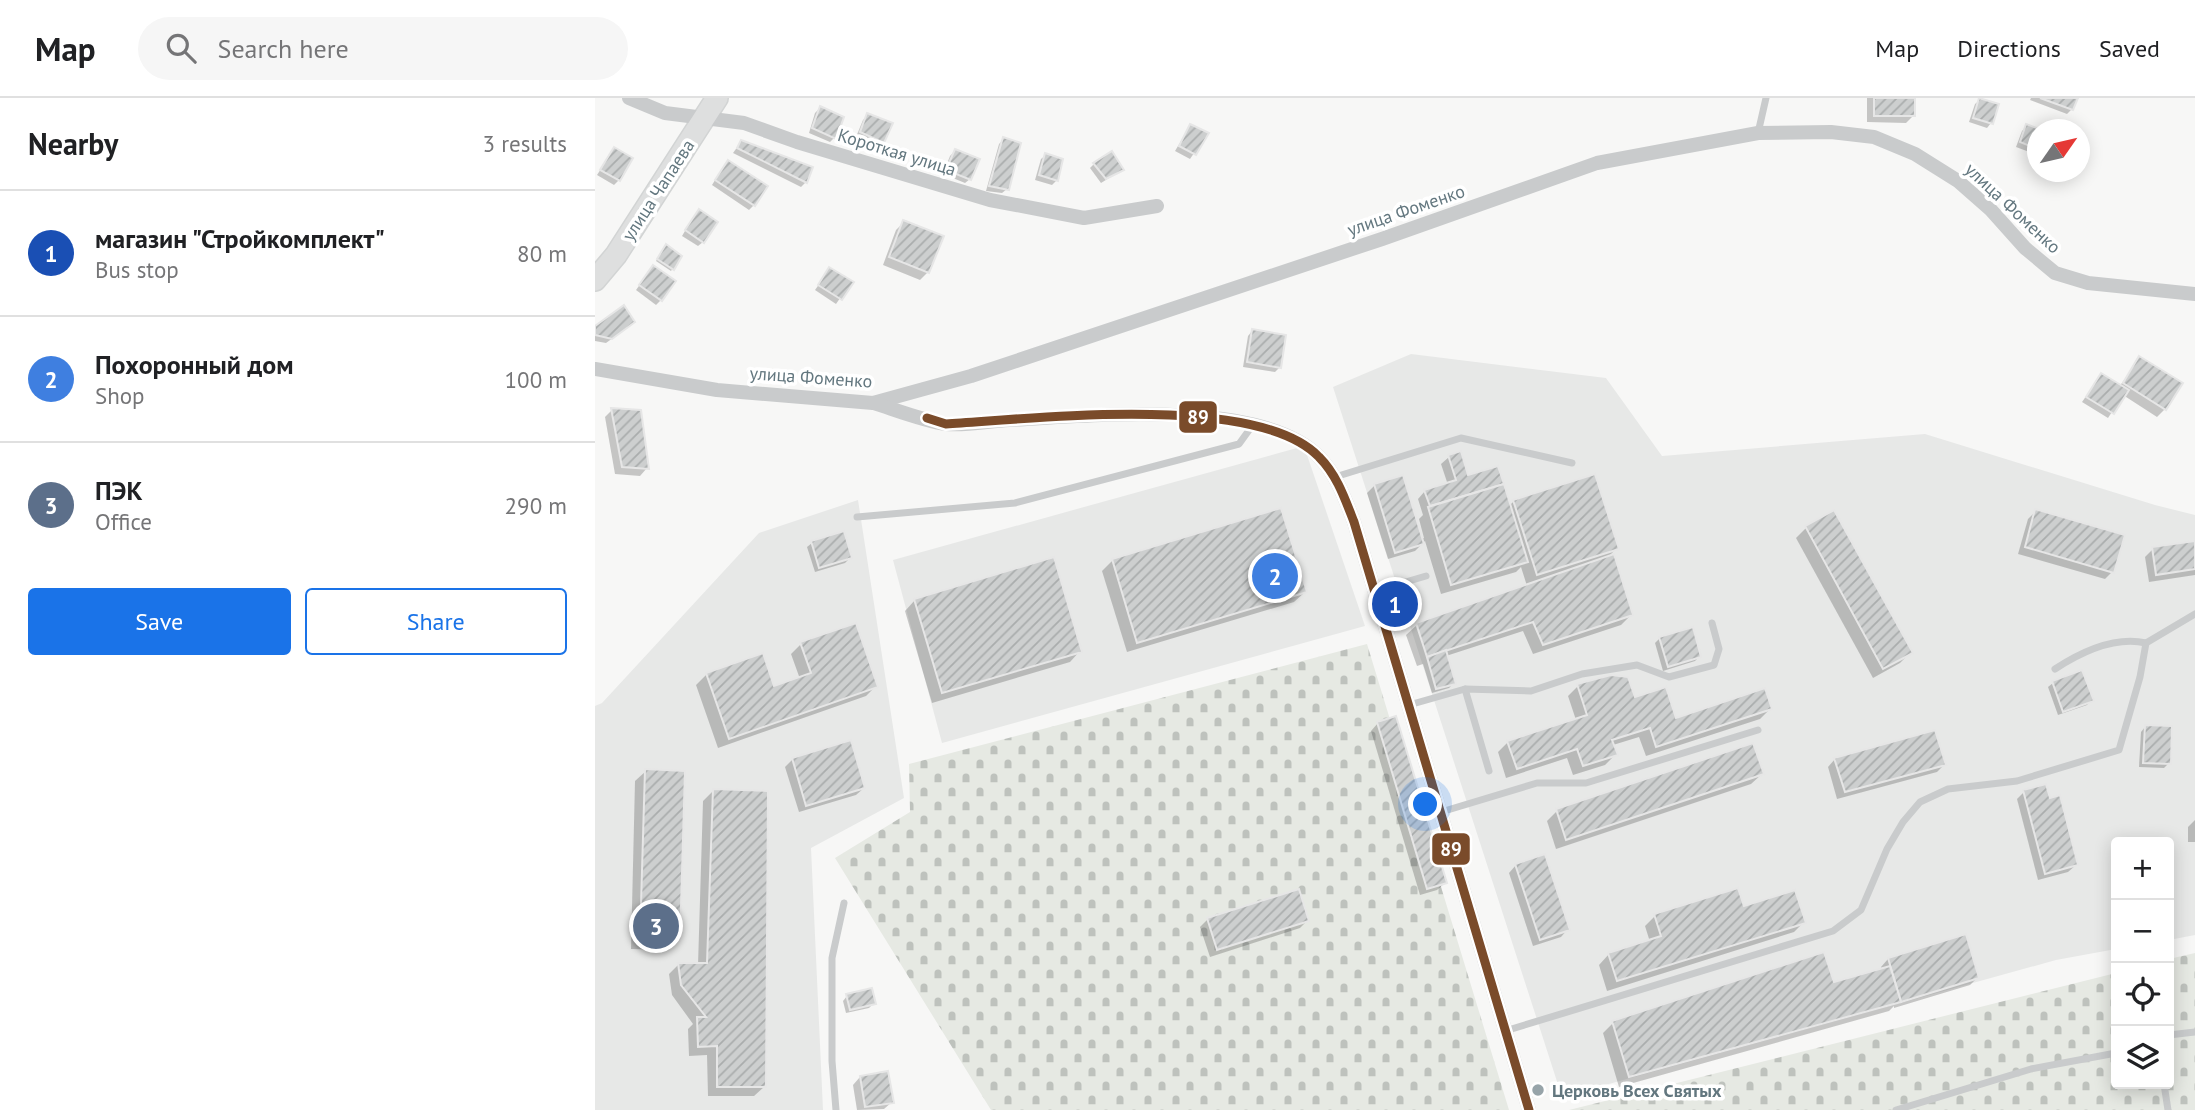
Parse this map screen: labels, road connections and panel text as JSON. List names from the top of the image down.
{
  "streets": {
    "main road": ["улица Чапаева"],
    "street": ["Короткая улица", "улица Фоменко"]
  },
  "crossings": [
    ["Короткая улица", "улица Чапаева"]
  ],
  "places": ["Церковь Всех Святых"],
  "lines": ["transit line 89"],
  "north": "top right",
  "page": {
    "header": "Map",
    "search": "Search here",
    "nav": ["Map", "Directions", "Saved"],
    "heading": ["Nearby", "3 results"],
    "list": [
      {
        "mark": "1",
        "name": "магазин \"Стройкомплект\"",
        "note": "Bus stop",
        "value": "80 m"
      },
      {
        "mark": "2",
        "name": "Похоронный дом",
        "note": "Shop",
        "value": "100 m"
      },
      {
        "mark": "3",
        "name": "ПЭК",
        "note": "Office",
        "value": "290 m"
      }
    ],
    "pins": ["2", "1", "3"],
    "buttons": ["Save", "Share"],
    "map_buttons": ["+", "−"]
  }
}
